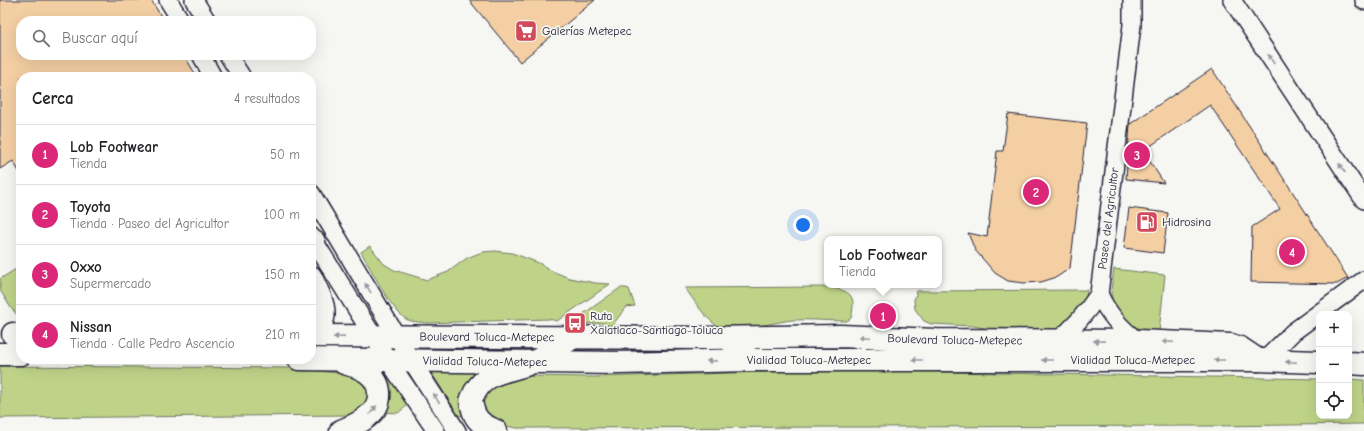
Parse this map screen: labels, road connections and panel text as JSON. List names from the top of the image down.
{
  "streets": {
    "main road": ["Boulevard Toluca-Metepec", "Vialidad Toluca-Metepec"],
    "street": ["Paseo del Agricultor"]
  },
  "crossings": [
    ["Paseo del Agricultor", "Boulevard Toluca-Metepec"],
    ["Boulevard Toluca-Metepec", "Vialidad Toluca-Metepec"]
  ],
  "one_way": ["Boulevard Toluca-Metepec", "Vialidad Toluca-Metepec"],
  "places": {
    "supermarket": ["Galerías Metepec"],
    "fuel station": ["Hidrosina"],
    "bus stop": ["Ruta Xalatlaco-Santiago-Toluca"]
  },
  "page": {
    "search": "Buscar aquí",
    "heading": ["Cerca", "4 resultados"],
    "list": [
      {
        "mark": "1",
        "name": "Lob Footwear",
        "note": "Tienda",
        "value": "50 m"
      },
      {
        "mark": "2",
        "name": "Toyota",
        "note": "Tienda · Paseo del Agricultor",
        "value": "100 m"
      },
      {
        "mark": "3",
        "name": "Oxxo",
        "note": "Supermercado",
        "value": "150 m"
      },
      {
        "mark": "4",
        "name": "Nissan",
        "note": "Tienda · Calle Pedro Ascencio",
        "value": "210 m"
      }
    ],
    "pins": [
      "3",
      "2",
      "4",
      "1"
    ],
    "popup": ["Lob Footwear", "Tienda"],
    "map_buttons": ["+", "−"]
  }
}
